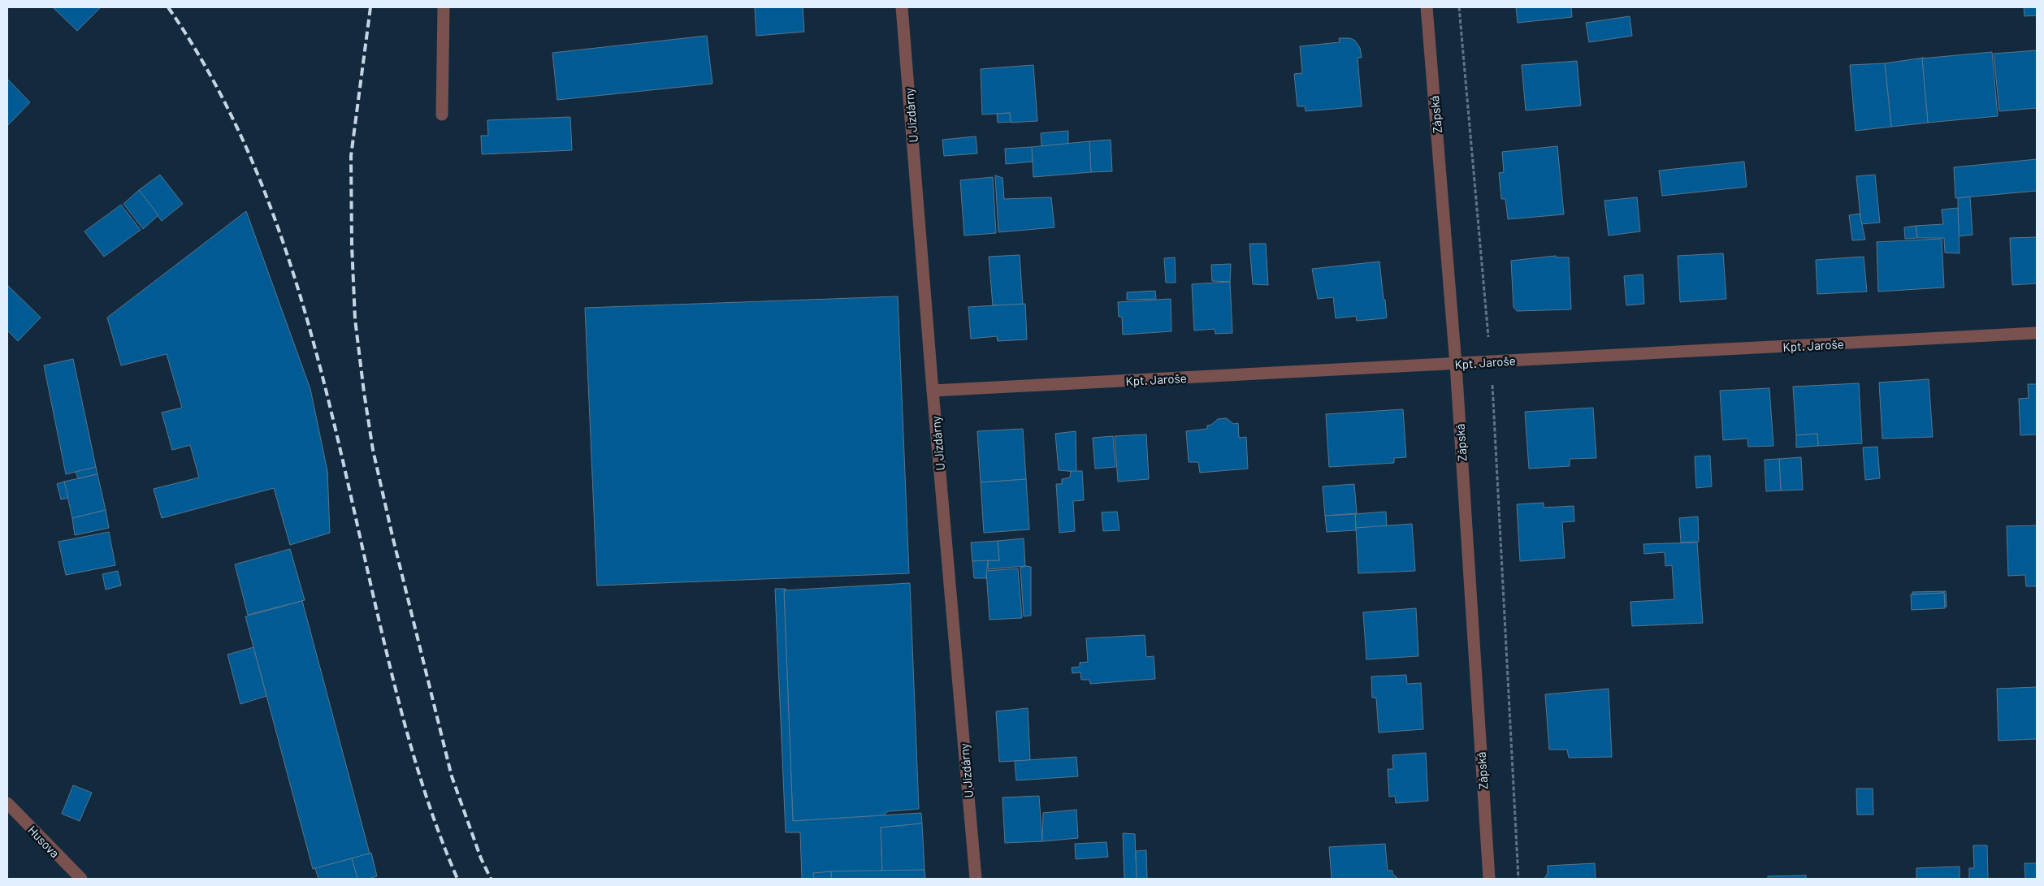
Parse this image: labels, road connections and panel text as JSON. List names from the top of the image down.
{
  "streets": {
    "street": [
      "Zápská",
      "U Jízdárny",
      "Kpt. Jaroše",
      "Husova"
    ]
  },
  "crossings": [
    ["Zápská", "Kpt. Jaroše"],
    ["U Jízdárny", "Kpt. Jaroše"]
  ]
}
